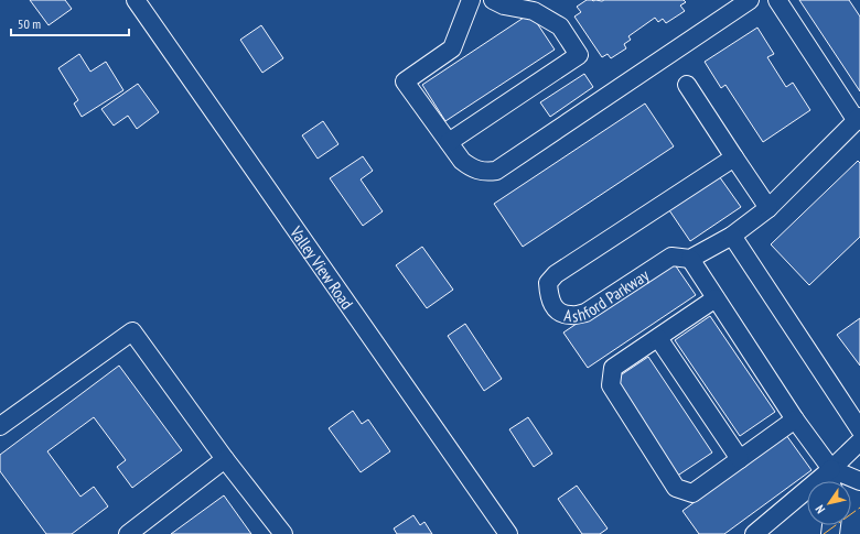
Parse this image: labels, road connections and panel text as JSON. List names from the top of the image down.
{
  "streets": {
    "street": ["Valley View Road", "Ashford Parkway"]
  },
  "scale_bar": "50 m",
  "north": "bottom left"
}
